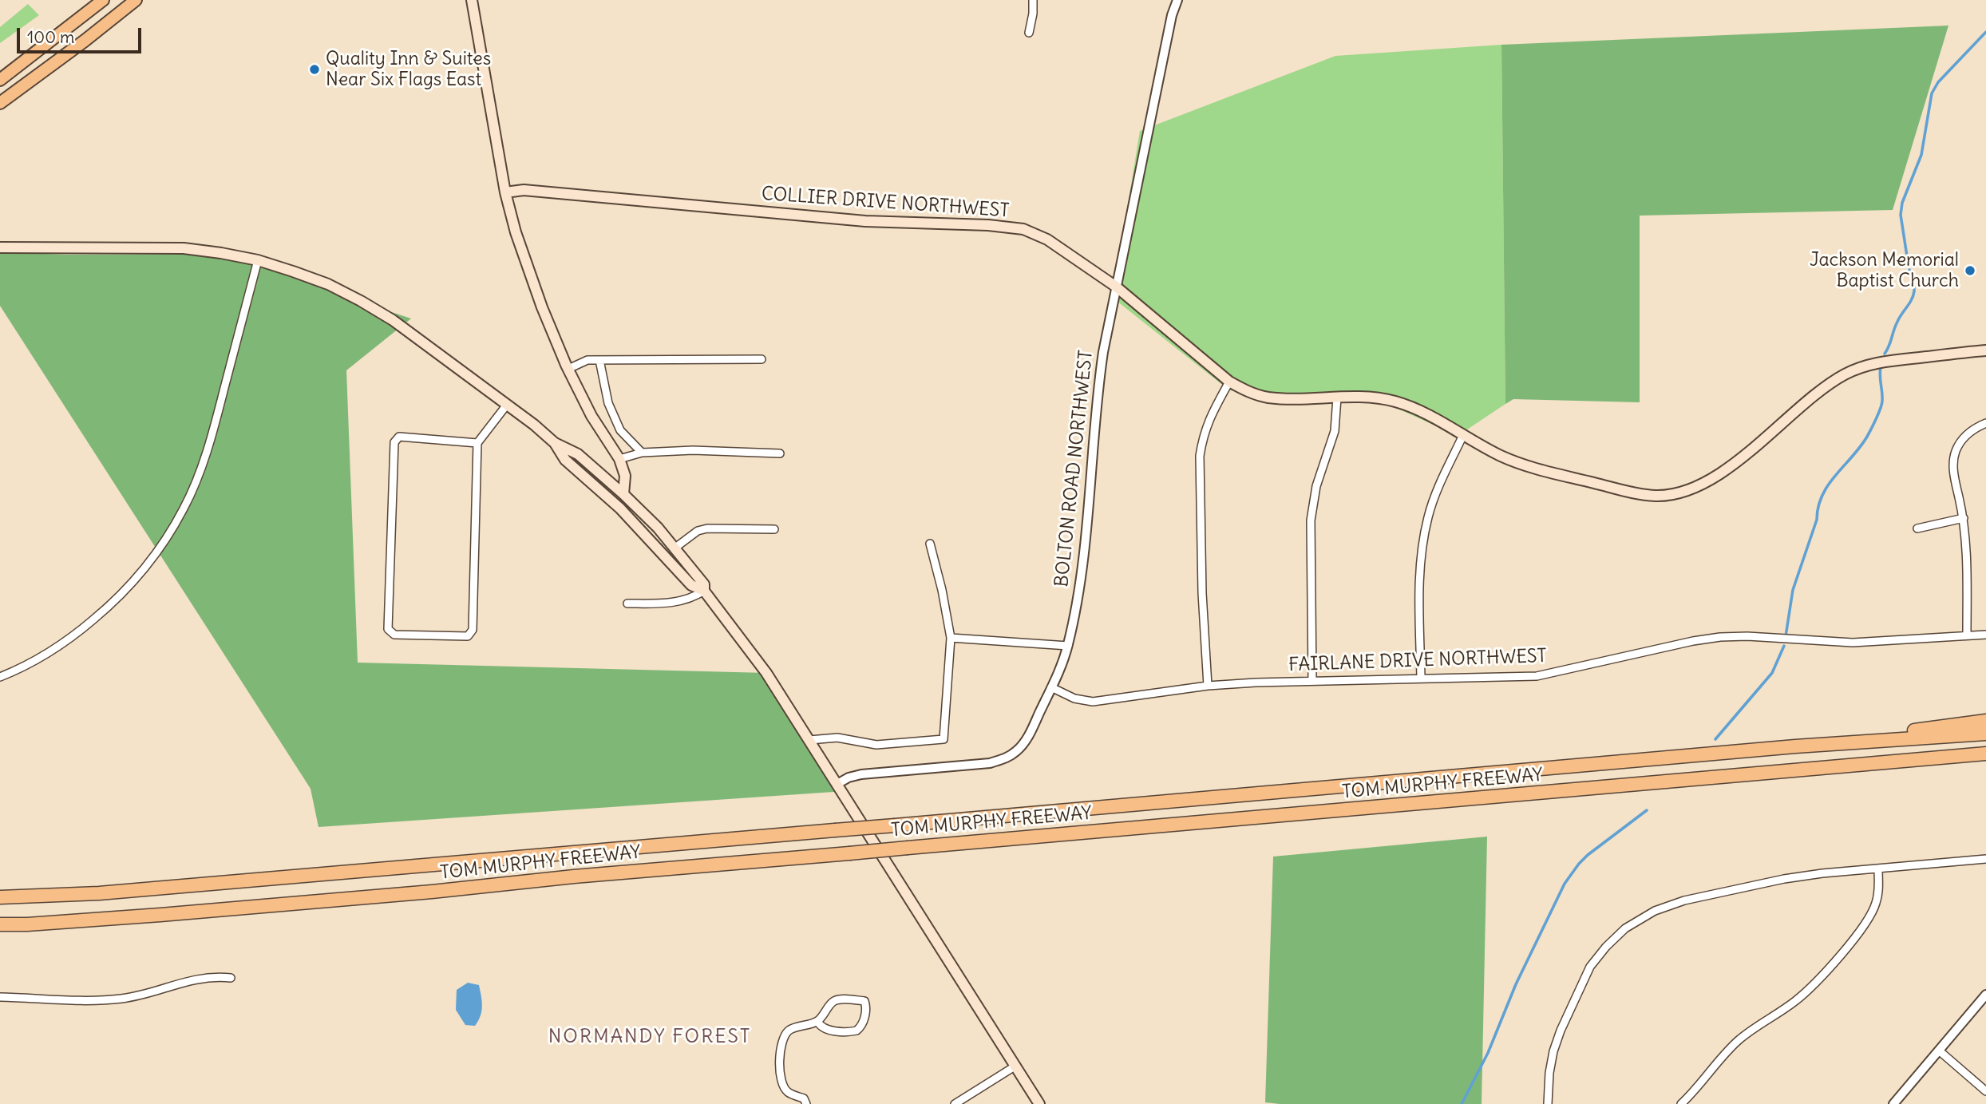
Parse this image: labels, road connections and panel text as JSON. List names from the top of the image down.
{
  "streets": {
    "highway": ["TOM MURPHY FREEWAY"],
    "main road": ["COLLIER DRIVE NORTHWEST"],
    "street": ["BOLTON ROAD NORTHWEST", "FAIRLANE DRIVE NORTHWEST"]
  },
  "crossings": [
    ["COLLIER DRIVE NORTHWEST", "BOLTON ROAD NORTHWEST"],
    ["BOLTON ROAD NORTHWEST", "FAIRLANE DRIVE NORTHWEST"]
  ],
  "districts": ["NORMANDY FOREST"],
  "places": ["Quality Inn & Suites Near Six Flags East", "Jackson Memorial Baptist Church"],
  "scale_bar": "100 m"
}
